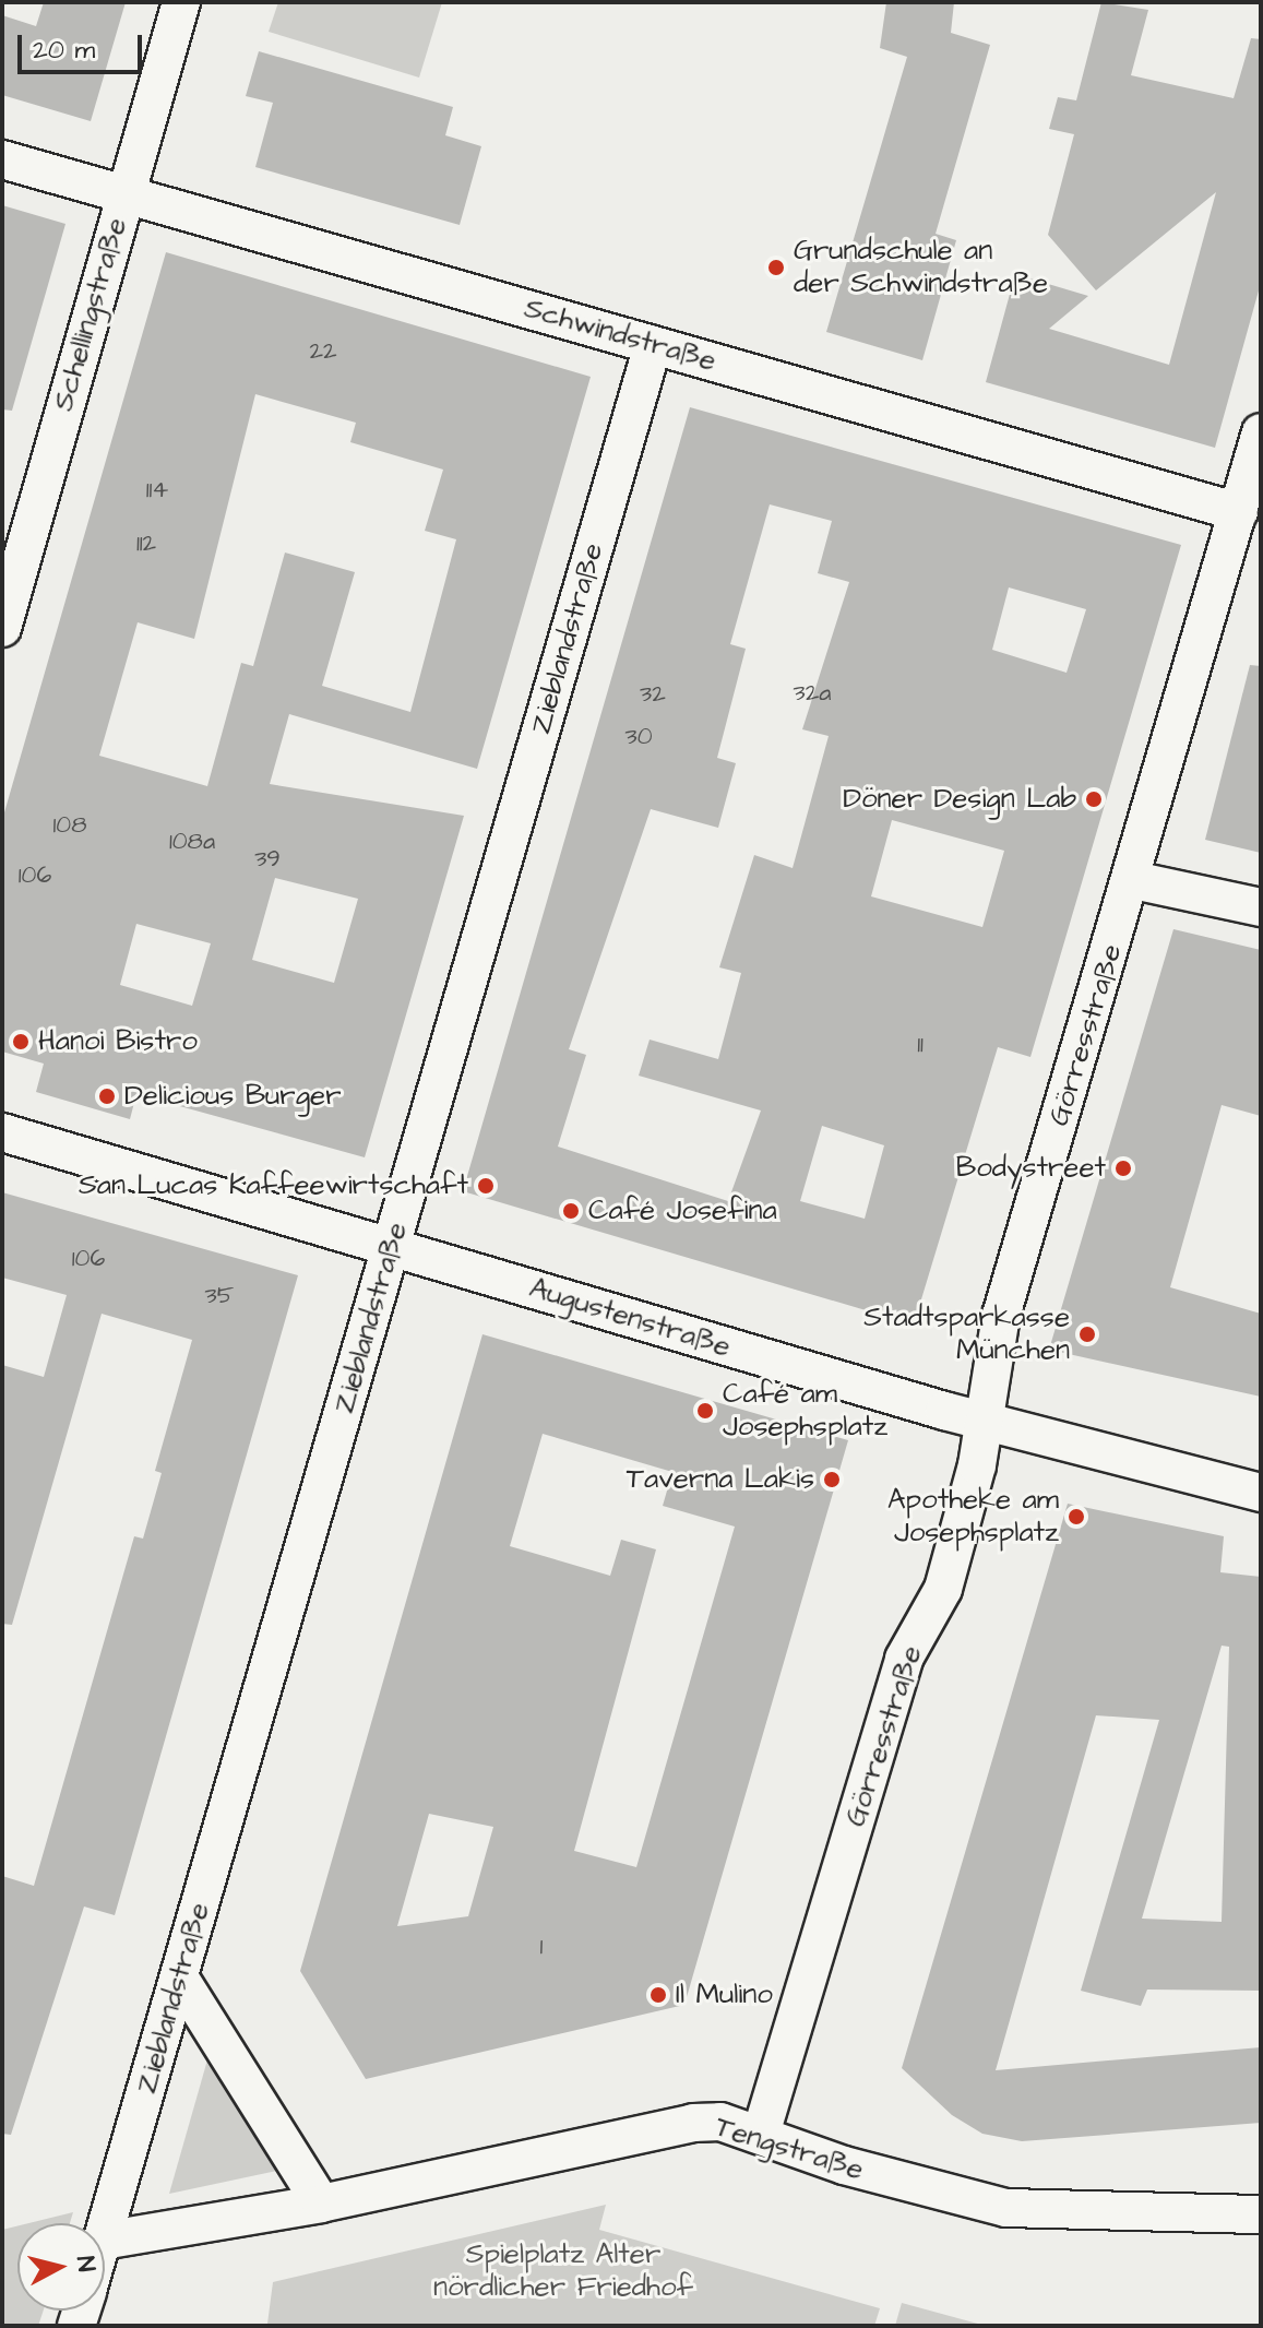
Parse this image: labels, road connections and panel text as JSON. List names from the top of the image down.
{
  "streets": {
    "street": [
      "Schellingstraße",
      "Schwindstraße",
      "Zieblandstraße",
      "Görresstraße",
      "Augustenstraße",
      "Tengstraße"
    ]
  },
  "crossings": [
    ["Schellingstraße", "Schwindstraße"],
    ["Schwindstraße", "Zieblandstraße"],
    ["Schwindstraße", "Görresstraße"],
    ["Zieblandstraße", "Augustenstraße"],
    ["Görresstraße", "Augustenstraße"],
    ["Görresstraße", "Tengstraße"]
  ],
  "parks": ["Spielplatz Alter nördlicher Friedhof"],
  "places": [
    "Grundschule an der Schwindstraße",
    "Döner Design Lab",
    "Hanoi Bistro",
    "Delicious Burger",
    "Bodystreet",
    "San Lucas Kaffeewirtschaft",
    "Café Josefina",
    "Stadtsparkasse München",
    "Café am Josephsplatz",
    "Taverna Lakis",
    "Apotheke am Josephsplatz",
    "Il Mulino"
  ],
  "house_numbers": [
    "22",
    "114",
    "112",
    "32a",
    "32",
    "30",
    "108",
    "108a",
    "39",
    "106",
    "11",
    "106",
    "35",
    "1"
  ],
  "scale_bar": "20 m",
  "north": "right"
}
